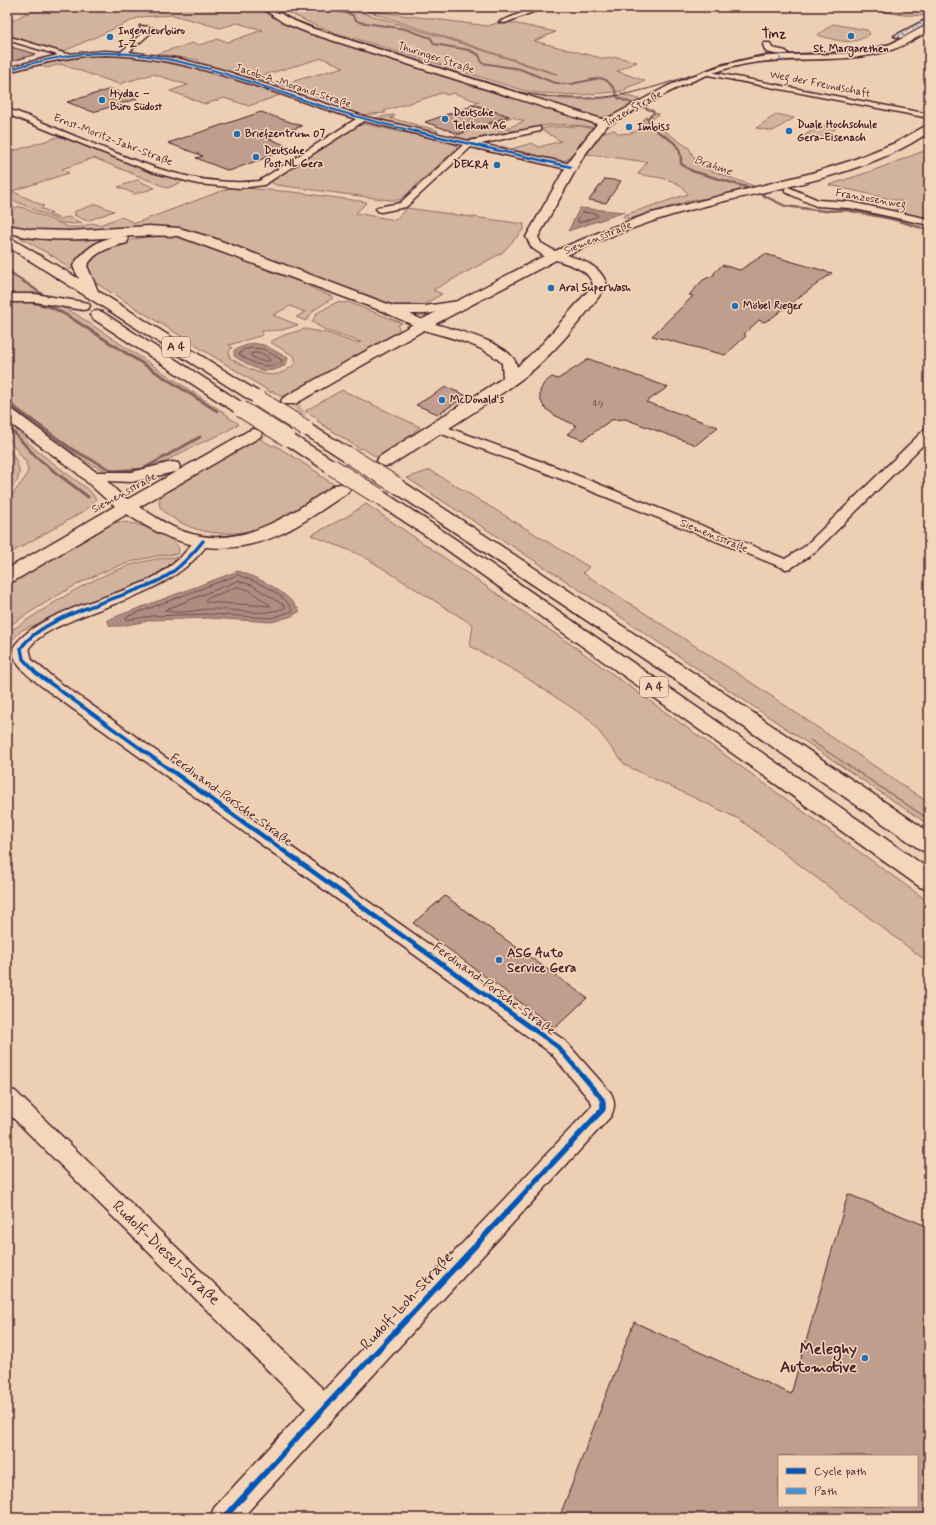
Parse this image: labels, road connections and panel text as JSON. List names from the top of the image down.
{
  "streets": {
    "main road": [
      "Thüringer Straße",
      "Tinzer Straße",
      "Siemensstraße",
      "A 4"
    ],
    "street": [
      "Weg der Freundschaft",
      "Jacob-A.-Morand-Straße",
      "Ernst-Moritz-Jahr-Straße",
      "Franzosenweg",
      "Ferdinand-Porsche-Straße",
      "Rudolf-Diesel-Straße",
      "Rudolf-Loh-Straße"
    ]
  },
  "crossings": [
    ["Thüringer Straße", "Tinzer Straße"],
    ["Weg der Freundschaft", "Tinzer Straße"],
    ["Jacob-A.-Morand-Straße", "Tinzer Straße"],
    ["Jacob-A.-Morand-Straße", "Ernst-Moritz-Jahr-Straße"],
    ["Tinzer Straße", "Siemensstraße"],
    ["Franzosenweg", "Siemensstraße"],
    ["Siemensstraße", "Ferdinand-Porsche-Straße"],
    ["Ferdinand-Porsche-Straße", "Rudolf-Loh-Straße"],
    ["Rudolf-Diesel-Straße", "Rudolf-Loh-Straße"]
  ],
  "districts": ["Tinz"],
  "water": ["Brahme"],
  "places": [
    "St. Margarethen",
    "Ingenieurbüro I-Z",
    "Hydac – Büro Südost",
    "Deutsche Telekom AG",
    "Imbiss",
    "Duale Hochschule Gera-Eisenach",
    "Briefzentrum 07",
    "Deutsche Post NL Gera",
    "DEKRA",
    "Aral SuperWash",
    "Möbel Rieger",
    "McDonald's",
    "ASG Auto Service Gera",
    "Meleghy Automotive"
  ],
  "house_numbers": ["49"],
  "legend": ["Cycle path", "Path"]
}
